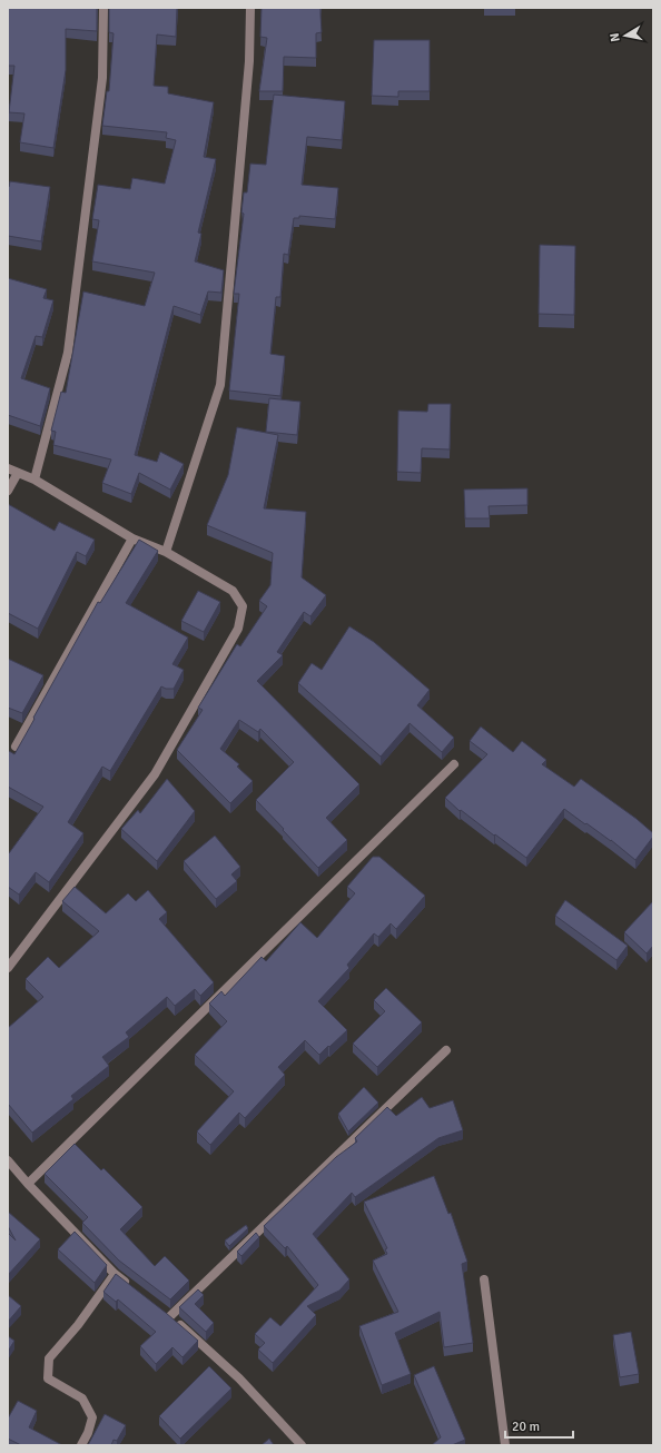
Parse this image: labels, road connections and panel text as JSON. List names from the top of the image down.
{
  "scale_bar": "20 m",
  "north": "left"
}
